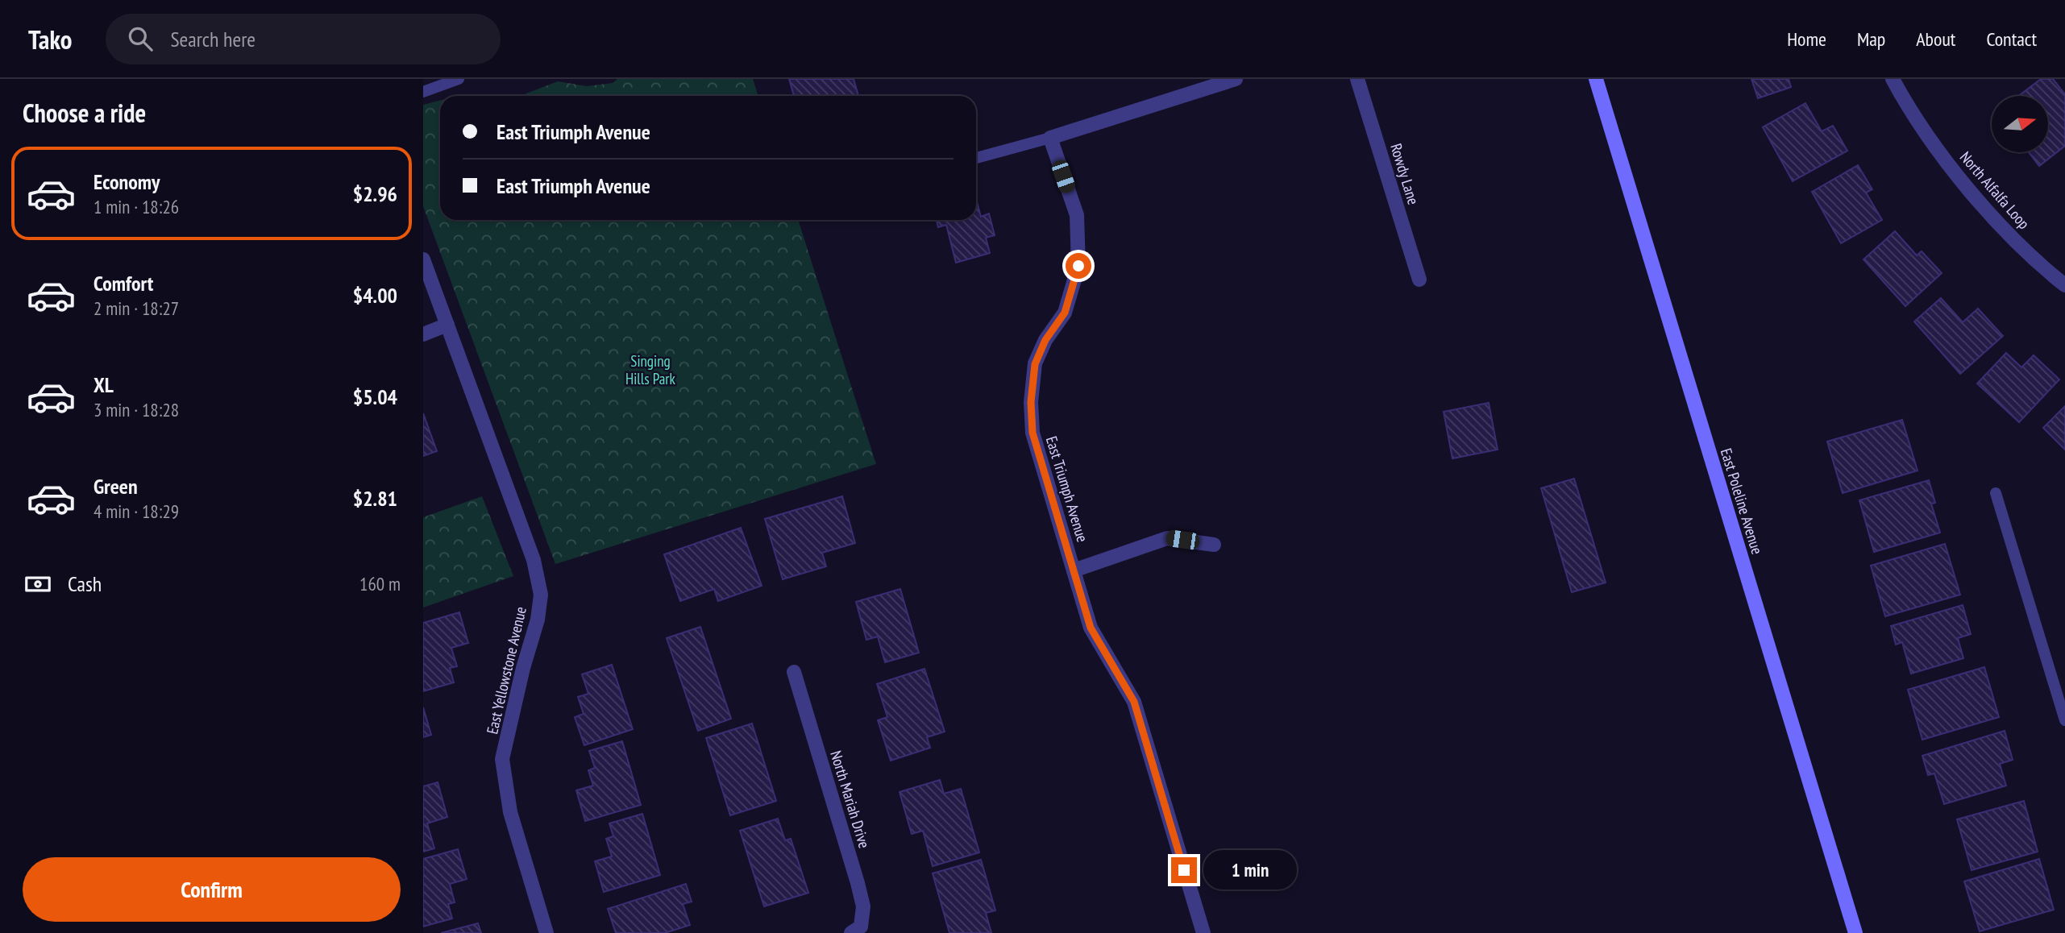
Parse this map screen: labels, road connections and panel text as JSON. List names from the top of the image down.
{
  "streets": {
    "main road": ["East Poleline Avenue"],
    "street": [
      "Rowdy Lane",
      "North Alfalfa Loop",
      "East Triumph Avenue",
      "East Yellowstone Avenue",
      "North Mariah Drive"
    ]
  },
  "parks": ["Singing Hills Park"],
  "north": "right",
  "page": {
    "header": "Tako",
    "search": "Search here",
    "nav": [
      "Home",
      "Map",
      "About",
      "Contact"
    ],
    "heading": "Choose a ride",
    "banner": ["East Triumph Avenue", "East Triumph Avenue"],
    "list": [
      {
        "name": "Economy",
        "note": "1 min · 18:26",
        "value": "$2.96"
      },
      {
        "name": "Comfort",
        "note": "2 min · 18:27",
        "value": "$4.00"
      },
      {
        "name": "XL",
        "note": "3 min · 18:28",
        "value": "$5.04"
      },
      {
        "name": "Green",
        "note": "4 min · 18:29",
        "value": "$2.81"
      }
    ],
    "pay": ["Cash", "160 m"],
    "buttons": "Confirm",
    "bubble": "1 min"
  }
}
